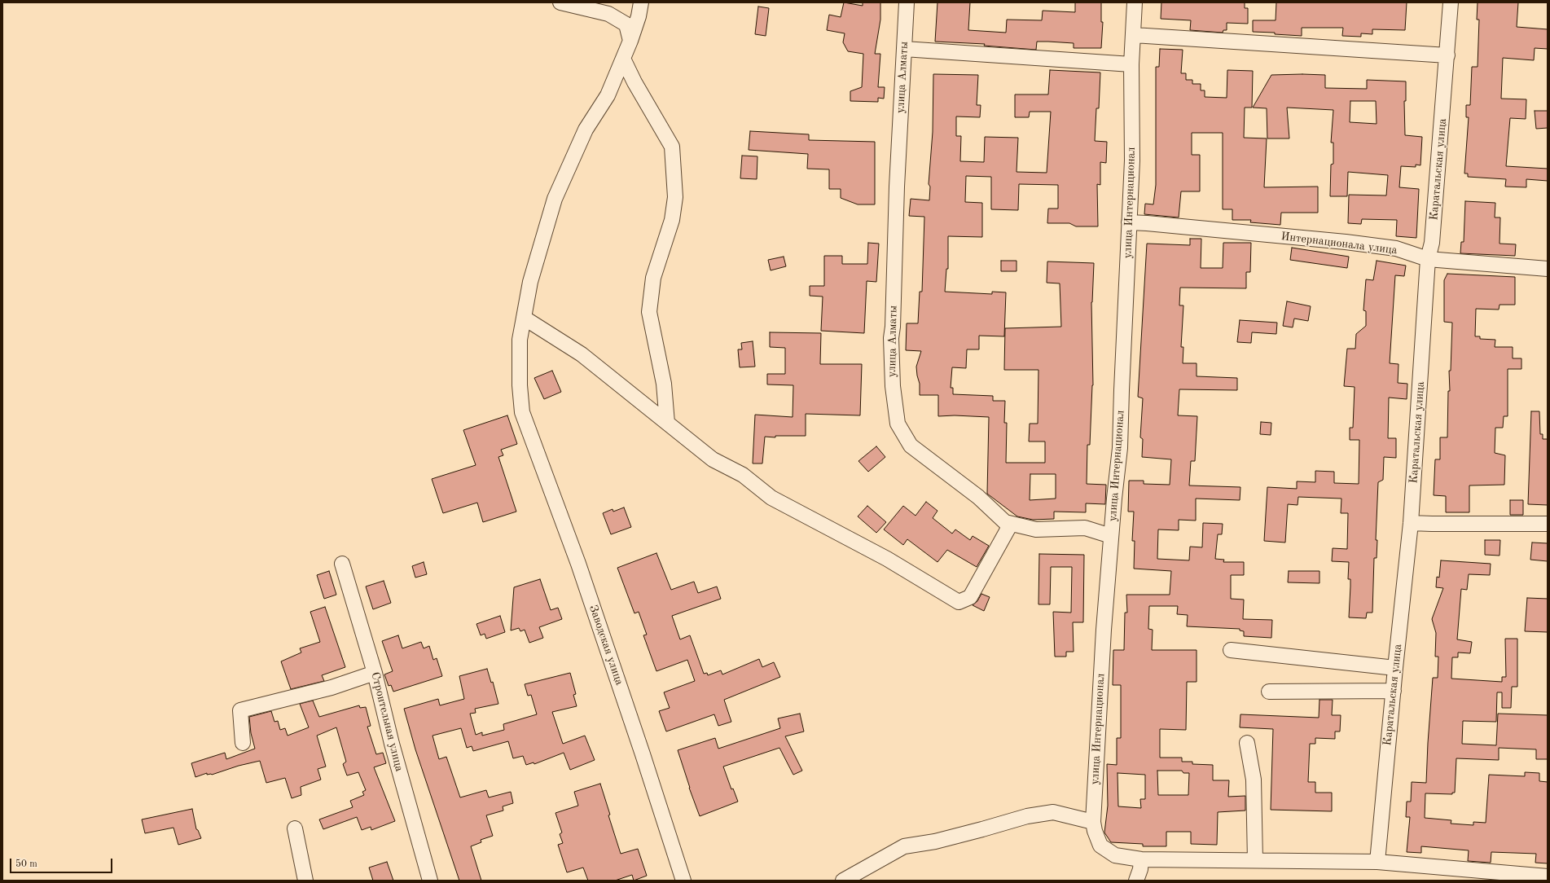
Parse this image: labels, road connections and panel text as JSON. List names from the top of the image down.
{
  "streets": {
    "street": [
      "улица Алматы",
      "Каратальская улица",
      "улица Интернационал",
      "Интернационала улица",
      "Заводская улица",
      "Строительная улица"
    ]
  },
  "crossings": [
    ["улица Алматы", "улица Интернационал"],
    ["Каратальская улица", "улица Интернационал"],
    ["Каратальская улица", "Интернационала улица"],
    ["улица Интернационал", "Интернационала улица"]
  ],
  "scale_bar": "50 m"
}
